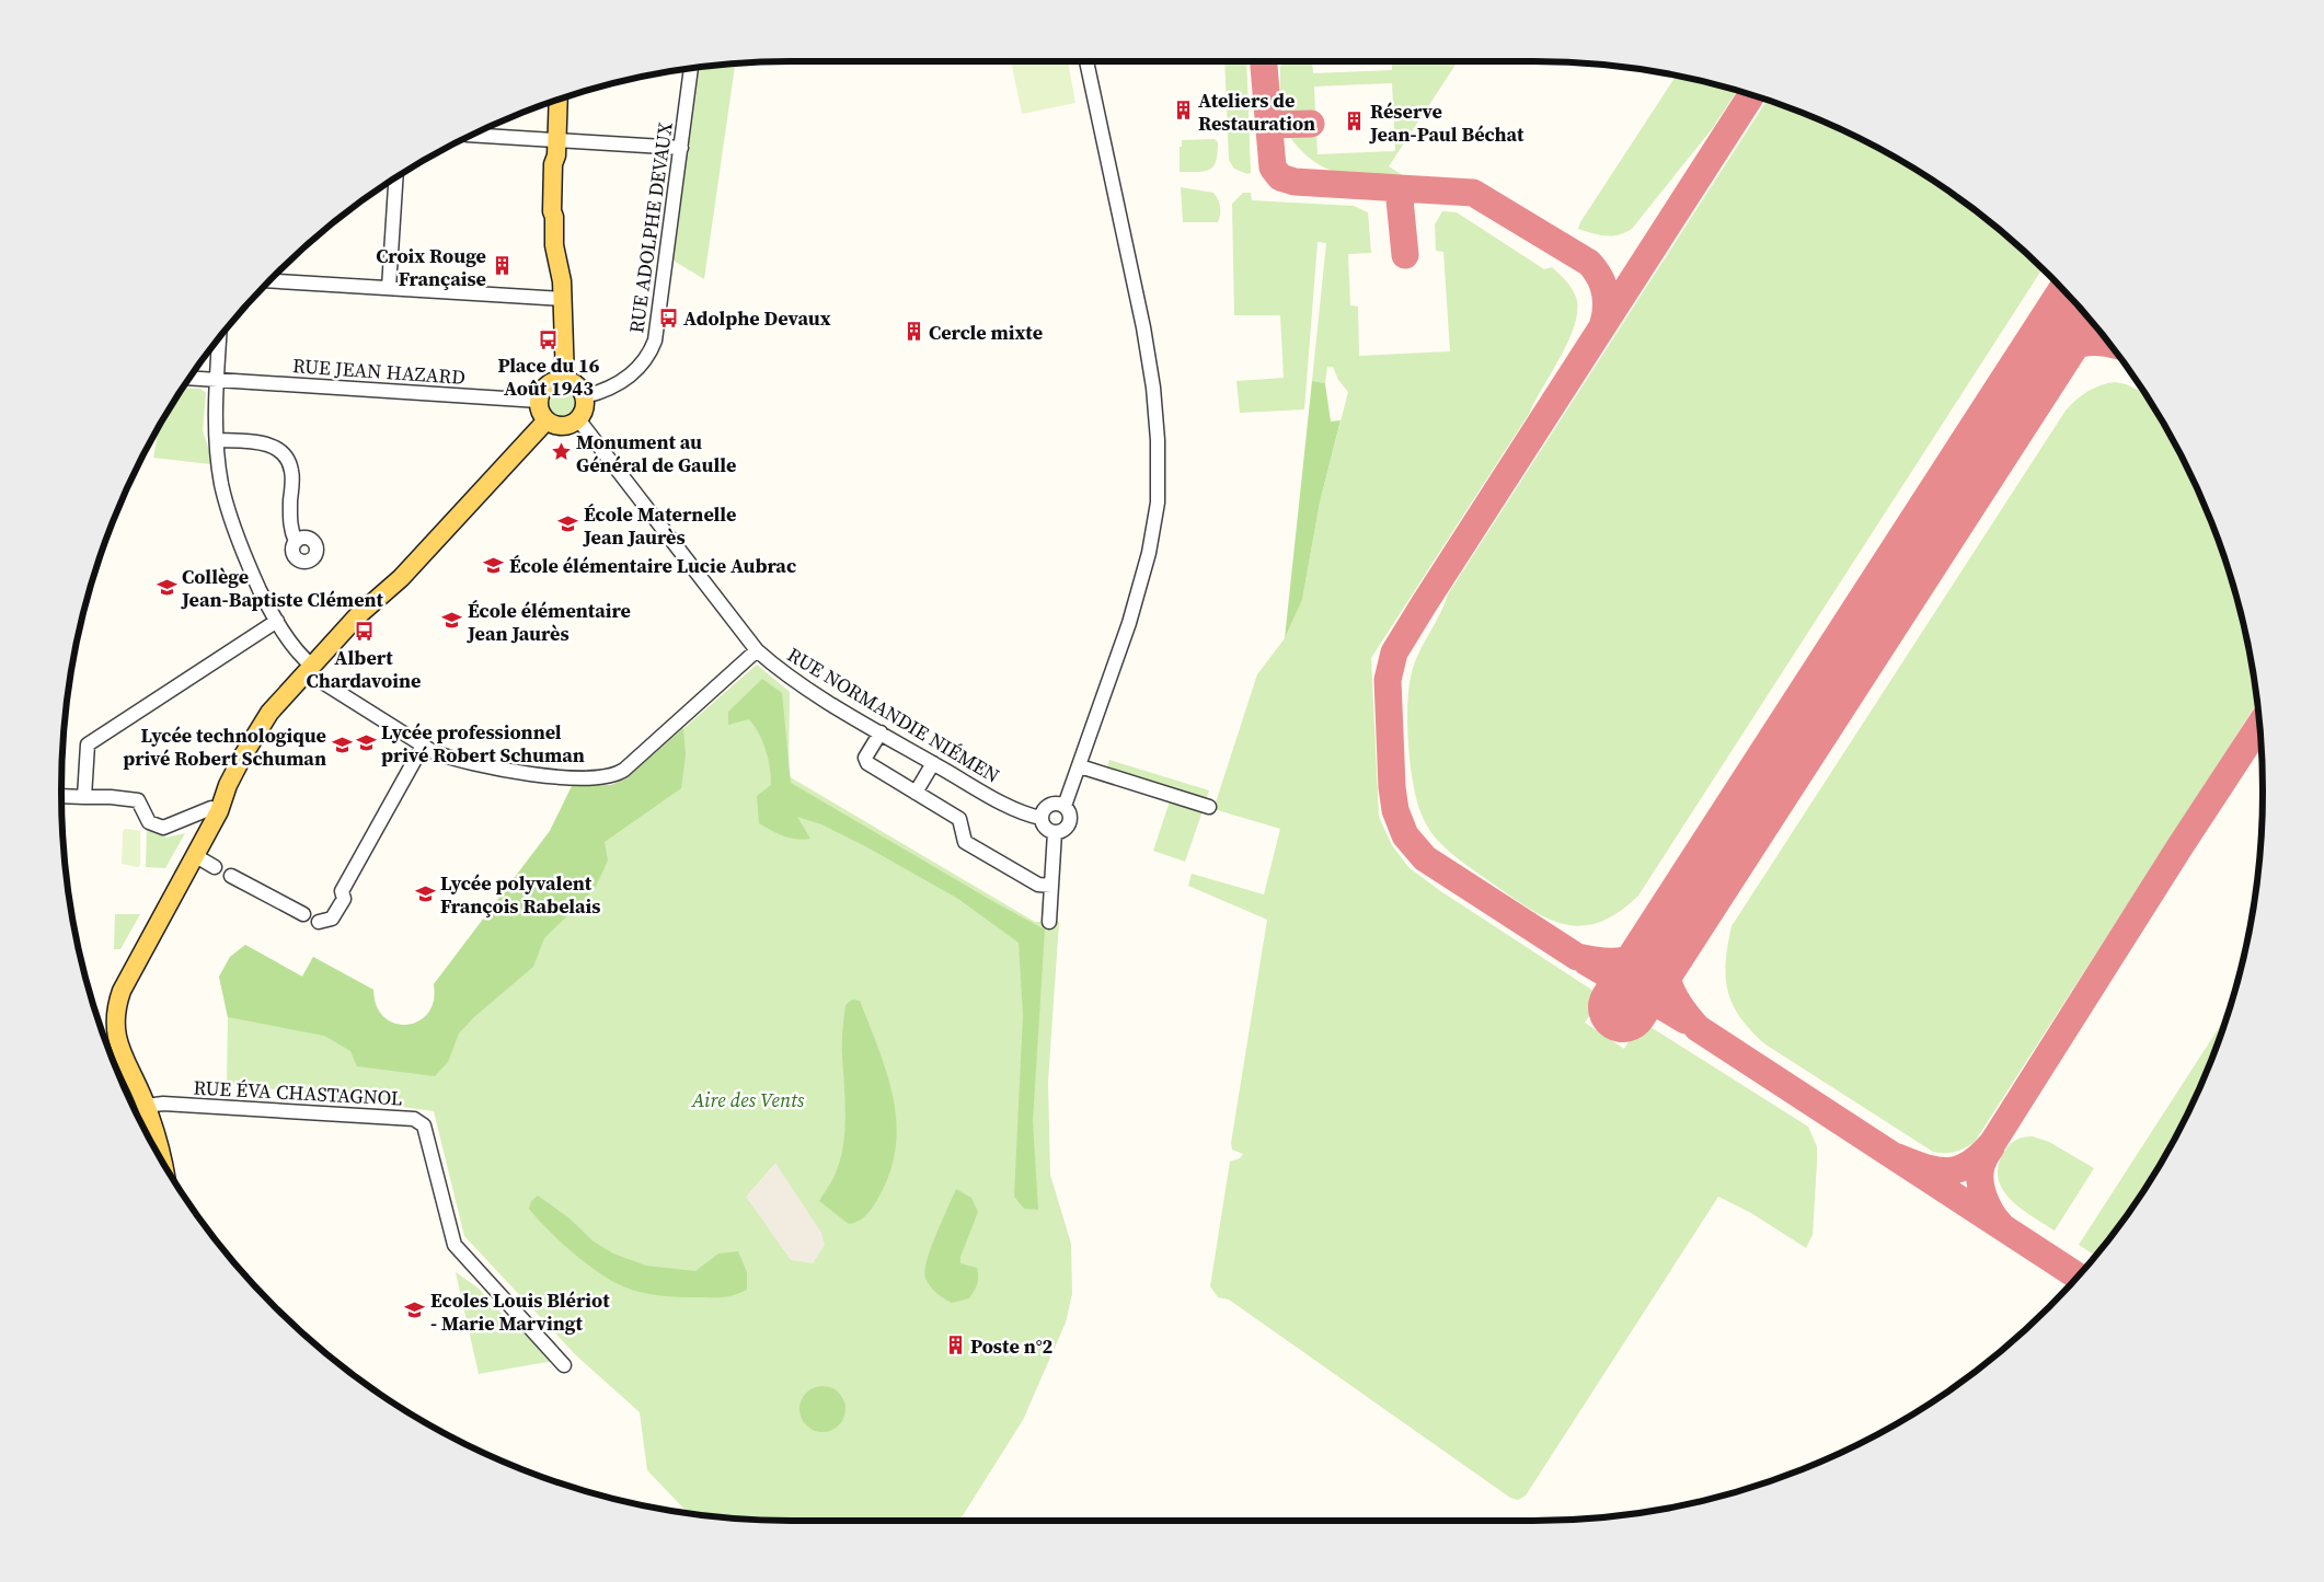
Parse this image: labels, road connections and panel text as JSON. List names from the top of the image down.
{
  "streets": {
    "street": [
      "RUE ADOLPHE DEVAUX",
      "RUE JEAN HAZARD",
      "RUE NORMANDIE NIÉMEN",
      "RUE ÉVA CHASTAGNOL"
    ]
  },
  "crossings": [
    ["RUE ADOLPHE DEVAUX", "RUE JEAN HAZARD"],
    ["RUE ADOLPHE DEVAUX", "RUE NORMANDIE NIÉMEN"],
    ["RUE JEAN HAZARD", "RUE NORMANDIE NIÉMEN"]
  ],
  "parks": ["Aire des Vents"],
  "places": {
    "building": [
      "Ateliers de Restauration",
      "Réserve Jean-Paul Béchat",
      "Croix Rouge Française",
      "Cercle mixte",
      "Poste n°2"
    ],
    "bus stop": ["Adolphe Devaux", "Place du 16 Août 1943", "Albert Chardavoine"],
    "place": ["Monument au Général de Gaulle"],
    "school or university": [
      "École Maternelle Jean Jaurès",
      "École élémentaire Lucie Aubrac",
      "Collège Jean-Baptiste Clément",
      "École élémentaire Jean Jaurès",
      "Lycée professionnel privé Robert Schuman",
      "Lycée technologique privé Robert Schuman",
      "Lycée polyvalent François Rabelais",
      "Ecoles Louis Blériot - Marie Marvingt"
    ]
  }
}
